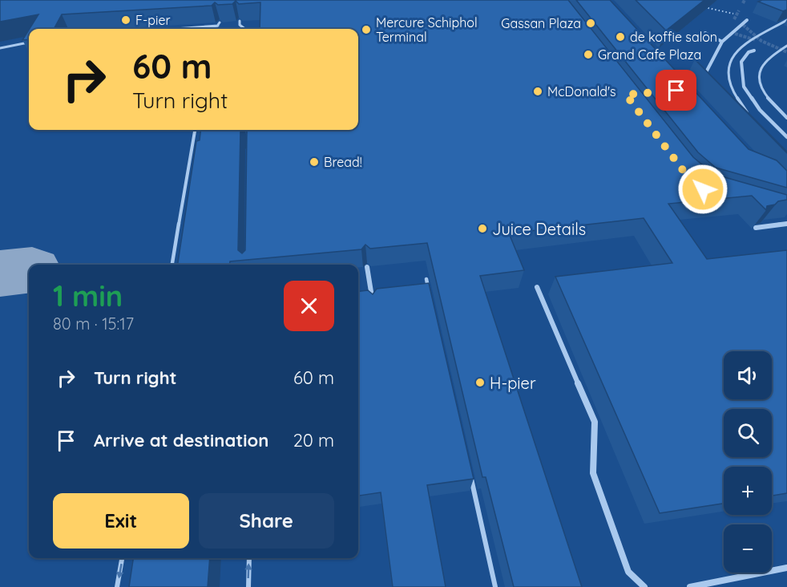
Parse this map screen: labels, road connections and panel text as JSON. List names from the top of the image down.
{
  "places": [
    "F-pier",
    "Gassan Plaza",
    "Mercure Schiphol Terminal",
    "de koffie salon",
    "Grand Cafe Plaza",
    "McDonald's",
    "Bread!",
    "Juice Details",
    "H-pier"
  ],
  "page": {
    "turn": ["60 m", "Turn right"],
    "heading": ["1 min", "80 m · 15:17"],
    "list": [
      {
        "name": "Turn right",
        "value": "60 m"
      },
      {
        "name": "Arrive at destination",
        "value": "20 m"
      }
    ],
    "map_buttons": ["+", "−"],
    "buttons": ["Exit", "Share"]
  }
}
